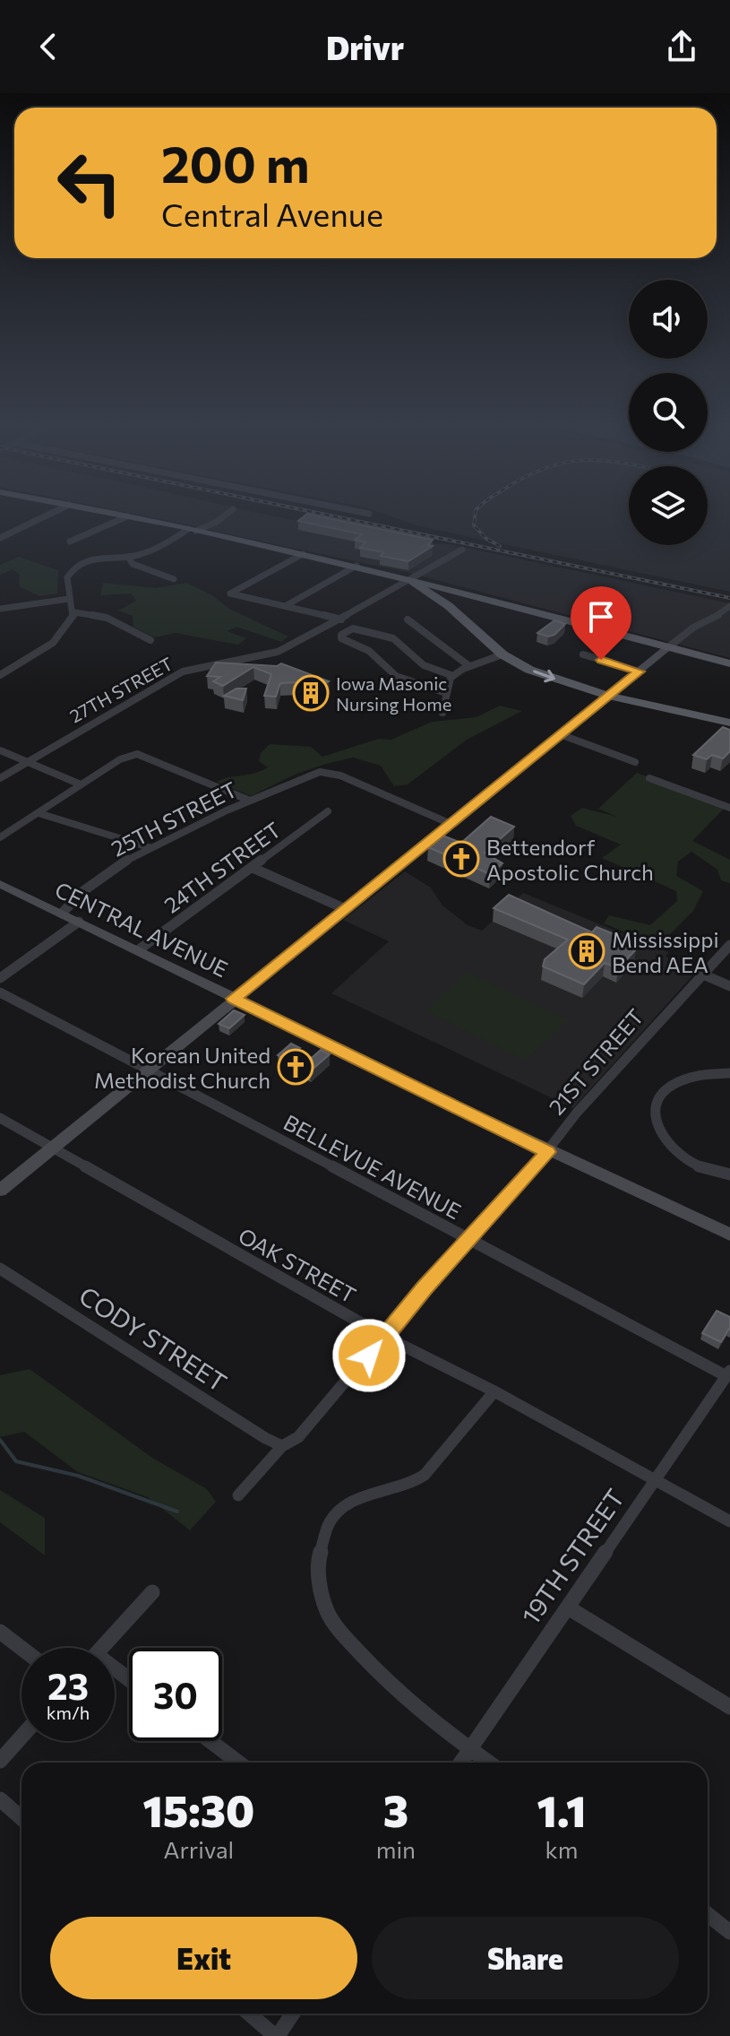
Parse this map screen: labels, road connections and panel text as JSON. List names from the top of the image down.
{
  "streets": {
    "street": [
      "27TH STREET",
      "25TH STREET",
      "24TH STREET",
      "CENTRAL AVENUE",
      "21ST STREET",
      "BELLEVUE AVENUE",
      "OAK STREET",
      "CODY STREET",
      "19TH STREET"
    ]
  },
  "crossings": [
    ["25TH STREET", "CENTRAL AVENUE"],
    ["24TH STREET", "CENTRAL AVENUE"],
    ["CENTRAL AVENUE", "21ST STREET"],
    ["21ST STREET", "BELLEVUE AVENUE"],
    ["21ST STREET", "OAK STREET"],
    ["21ST STREET", "CODY STREET"],
    ["BELLEVUE AVENUE", "19TH STREET"],
    ["OAK STREET", "19TH STREET"]
  ],
  "places": {
    "building": ["Iowa Masonic Nursing Home", "Mississippi Bend AEA"],
    "church": ["Bettendorf Apostolic Church", "Korean United Methodist Church"]
  },
  "page": {
    "header": "Drivr",
    "turn": ["200 m", "Central Avenue"],
    "speed": "23 km/h",
    "limit": "30",
    "eta": [
      "15:30",
      "Arrival",
      "3",
      "min",
      "1.1",
      "km"
    ],
    "buttons": ["Exit", "Share"]
  }
}
